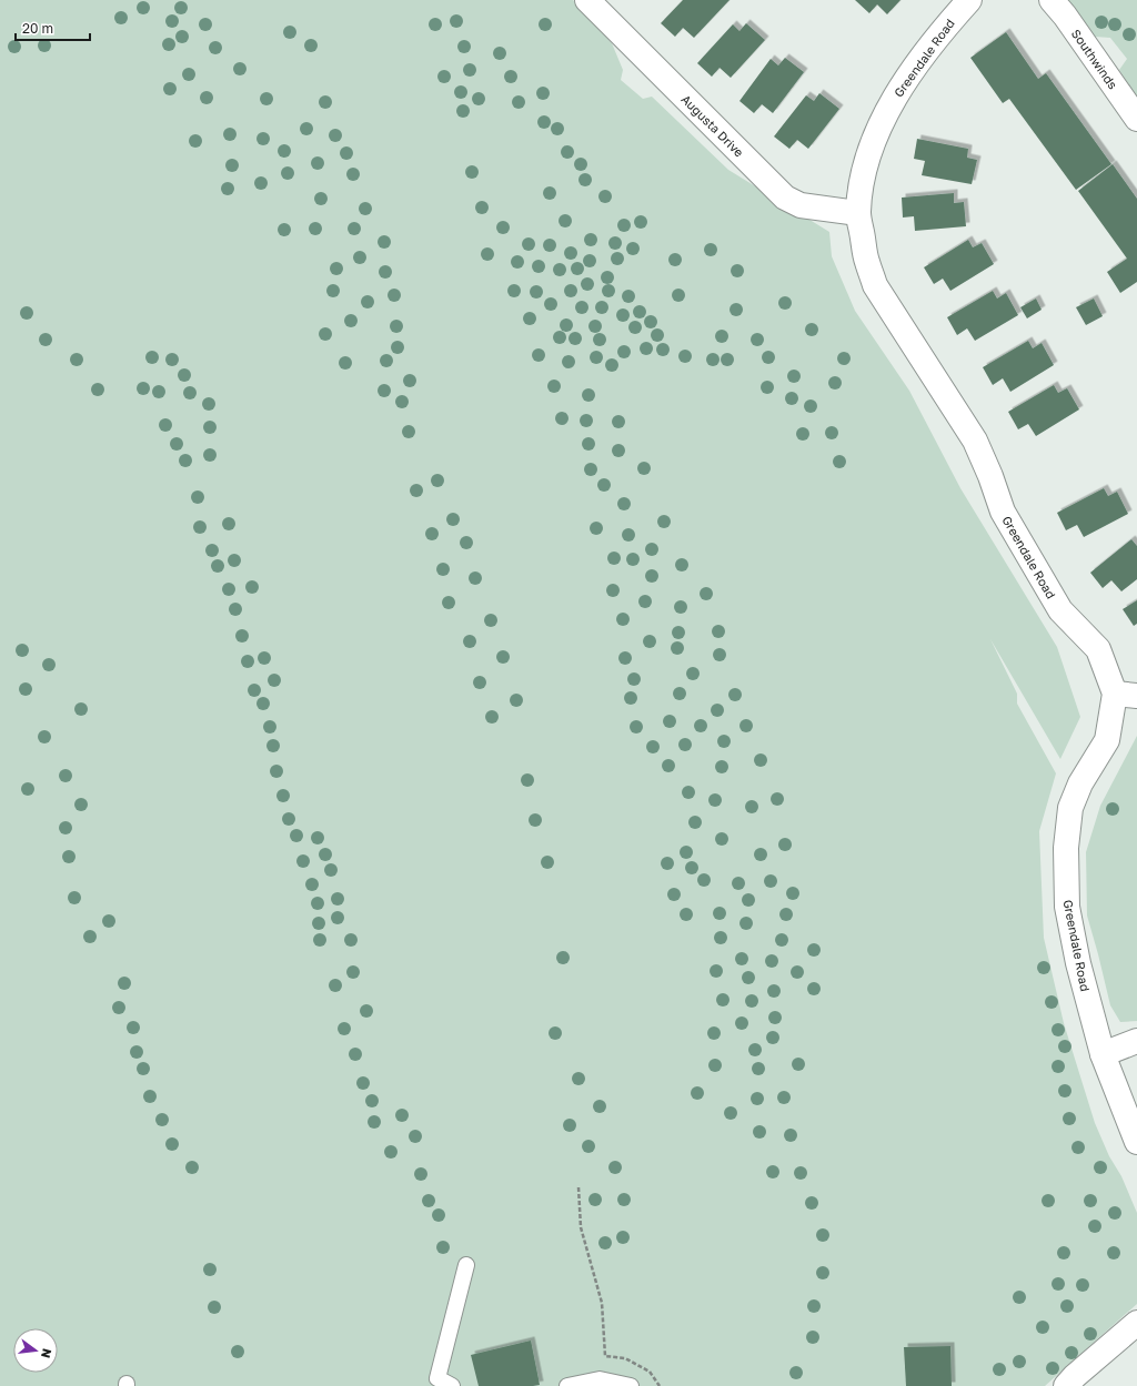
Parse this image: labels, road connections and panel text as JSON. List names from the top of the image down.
{
  "streets": {
    "street": ["Greendale Road", "Southwinds", "Augusta Drive"]
  },
  "crossings": [
    ["Greendale Road", "Augusta Drive"]
  ],
  "scale_bar": "20 m",
  "north": "right"
}
